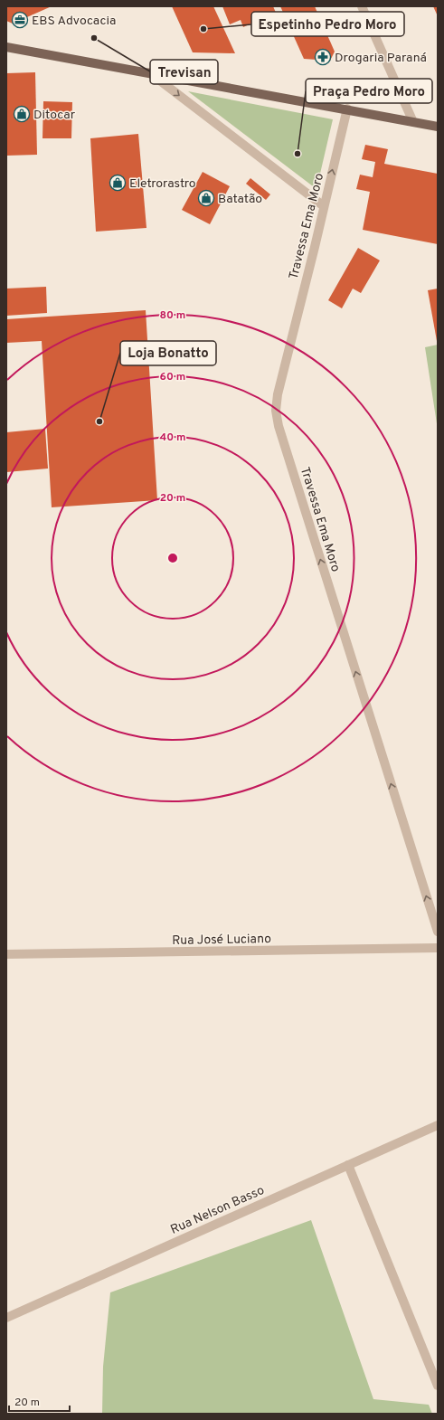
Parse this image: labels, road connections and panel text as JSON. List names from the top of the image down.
{
  "streets": {
    "street": ["Travessa Ema Moro", "Rua José Luciano", "Rua Nelson Basso"]
  },
  "one_way": ["Travessa Ema Moro"],
  "places": {
    "office": ["EBS Advocacia"],
    "other": [
      "Espetinho Pedro Moro",
      "Trevisan",
      "Praça Pedro Moro",
      "Loja Bonatto"
    ],
    "pharmacy": ["Drogaria Paraná"],
    "shop": ["Ditocar", "Eletrorastro", "Batatão"]
  },
  "scale_bar": "20 m",
  "rings": [
    "80 m",
    "60 m",
    "40 m",
    "20 m"
  ]
}
